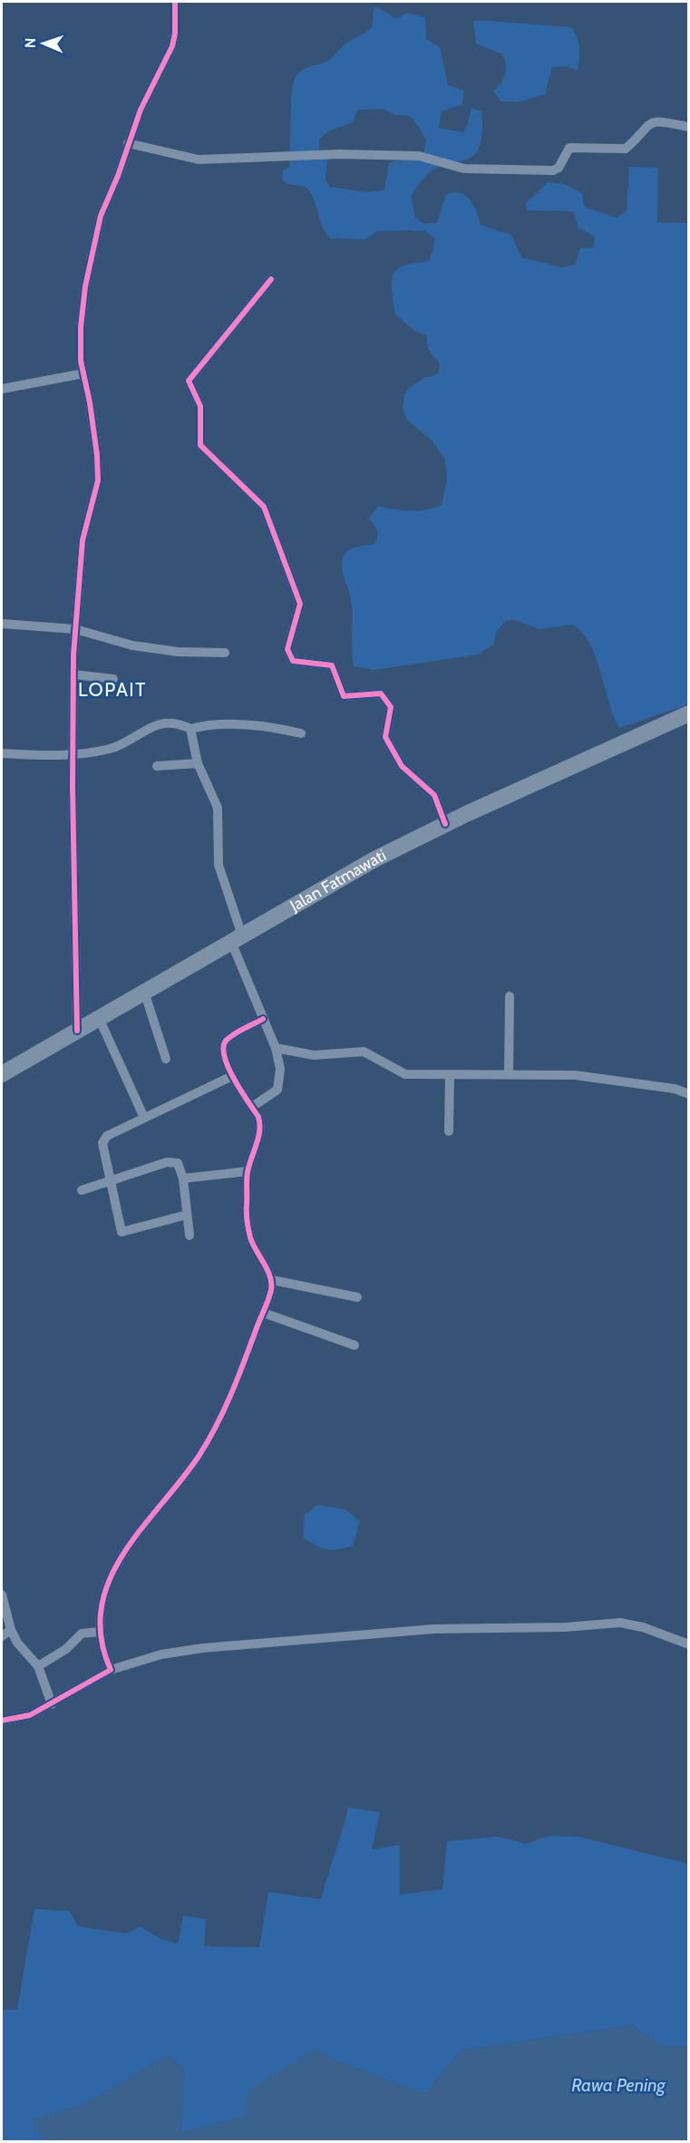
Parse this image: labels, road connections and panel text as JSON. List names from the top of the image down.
{
  "streets": {
    "highway": ["Jalan Fatmawati"]
  },
  "districts": ["LOPAIT"],
  "water": ["Rawa Pening"],
  "north": "left"
}
